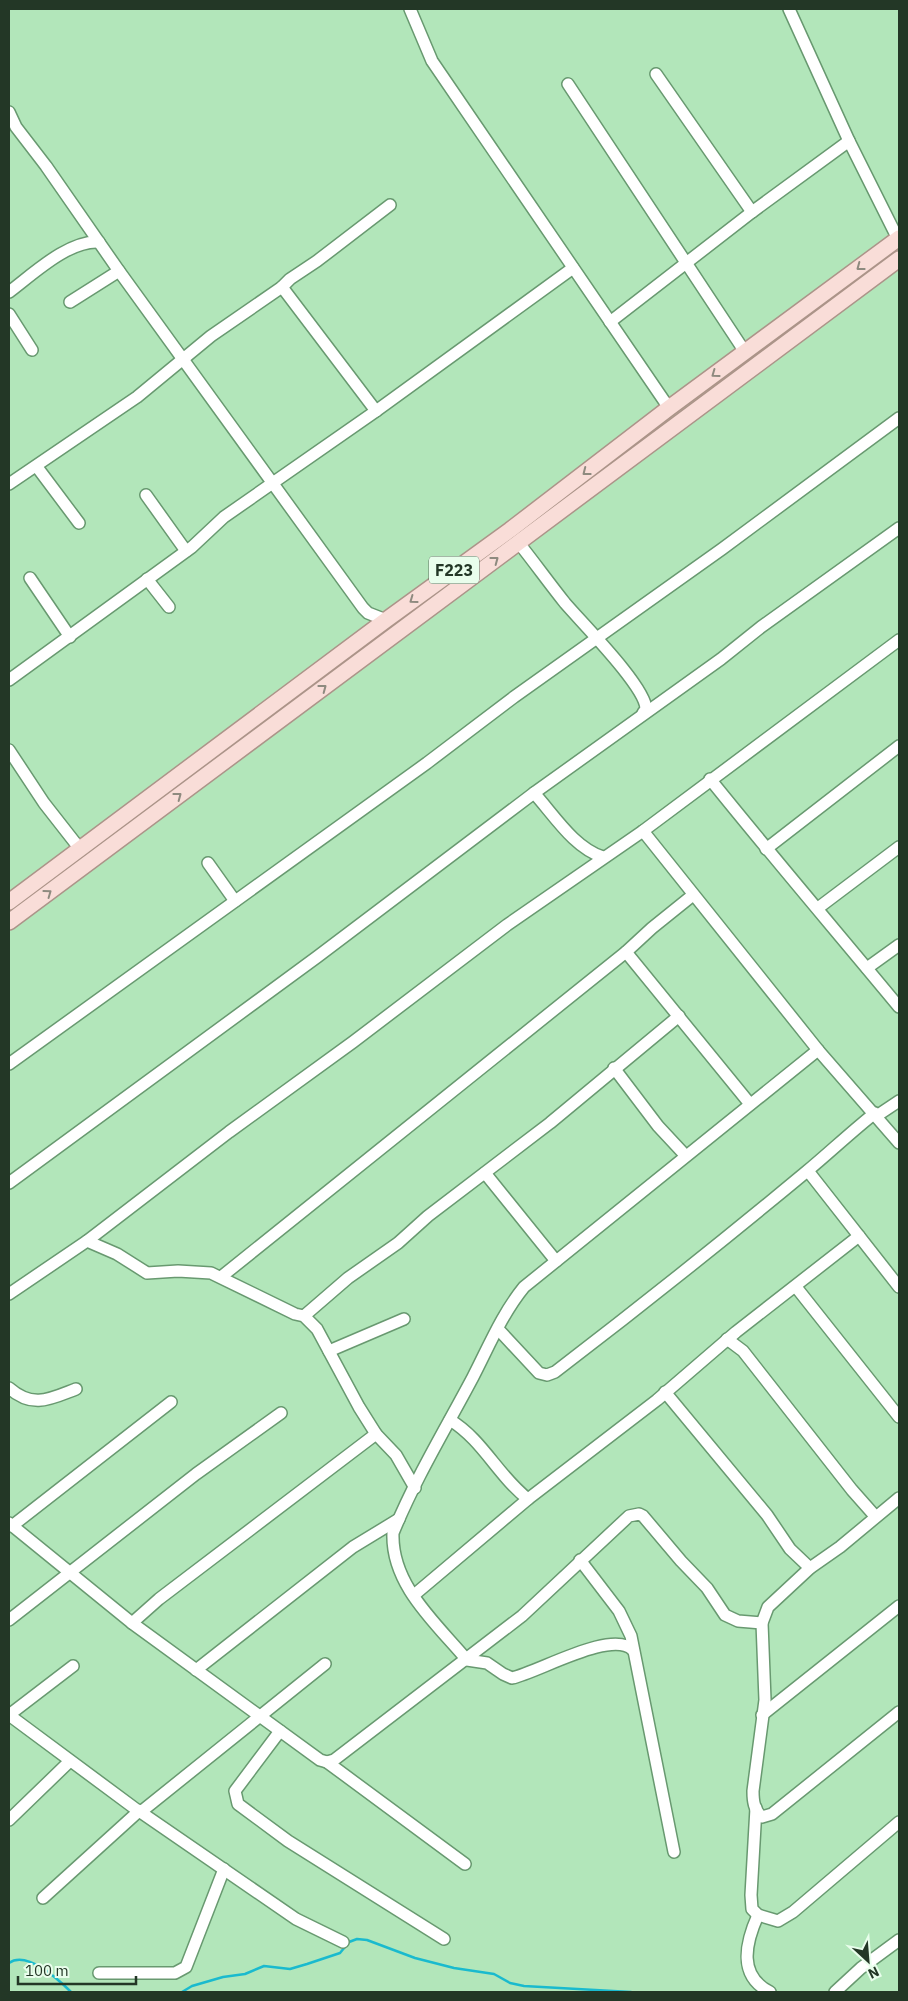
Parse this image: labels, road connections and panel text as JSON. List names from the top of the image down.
{
  "streets": {
    "main road": ["F223"]
  },
  "scale_bar": "100 m",
  "north": "bottom right"
}
